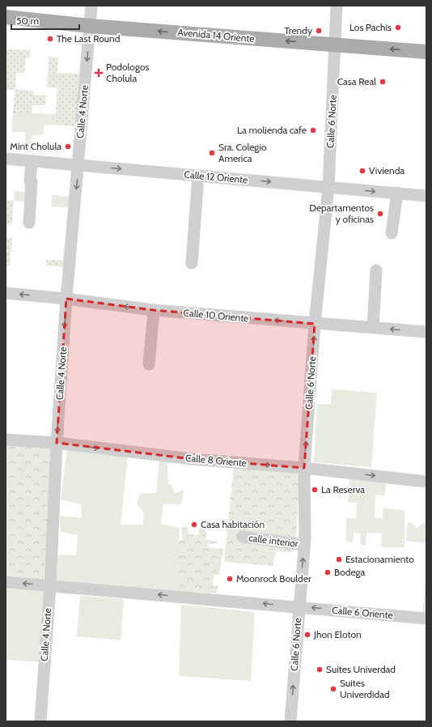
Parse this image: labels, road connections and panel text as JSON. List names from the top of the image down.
{
  "streets": {
    "main road": ["Avenida 14 Oriente"],
    "street": [
      "Calle 4 Norte",
      "Calle 6 Norte",
      "Calle 12 Oriente",
      "Calle 10 Oriente",
      "Calle 8 Oriente",
      "calle interior",
      "Calle 6 Oriente"
    ]
  },
  "crossings": [
    ["Avenida 14 Oriente", "Calle 4 Norte"],
    ["Avenida 14 Oriente", "Calle 6 Norte"],
    ["Calle 4 Norte", "Calle 12 Oriente"],
    ["Calle 4 Norte", "Calle 10 Oriente"],
    ["Calle 4 Norte", "Calle 8 Oriente"],
    ["Calle 4 Norte", "Calle 6 Oriente"],
    ["Calle 6 Norte", "Calle 12 Oriente"],
    ["Calle 6 Norte", "Calle 10 Oriente"],
    ["Calle 6 Norte", "Calle 8 Oriente"],
    ["Calle 6 Norte", "calle interior"],
    ["Calle 6 Norte", "Calle 6 Oriente"]
  ],
  "one_way": [
    "Avenida 14 Oriente",
    "Calle 4 Norte",
    "Calle 6 Norte",
    "Calle 12 Oriente",
    "Calle 10 Oriente",
    "Calle 8 Oriente",
    "Calle 6 Oriente"
  ],
  "places": {
    "other": [
      "Los Pachis",
      "Trendy",
      "The Last Round",
      "Casa Real",
      "La molienda cafe",
      "Mint Cholula",
      "Sra. Colegio America",
      "Vivienda",
      "Departamentos y oficinas",
      "La Reserva",
      "Casa habitación",
      "Estacionamiento",
      "Bodega",
      "Moonrock Boulder",
      "Jhon Eloton",
      "Suites Univerdad",
      "Suites Univerdidad"
    ],
    "health": ["Podologos Cholula"]
  },
  "scale_bar": "50 m"
}
